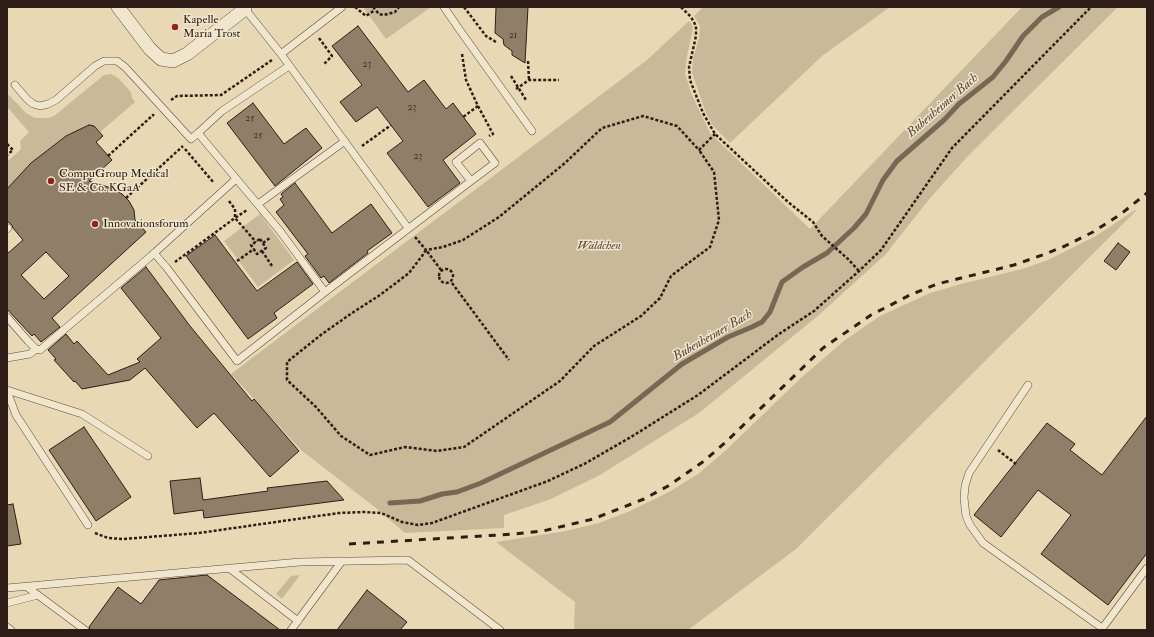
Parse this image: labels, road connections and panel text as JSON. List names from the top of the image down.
{
  "water": ["Bubenheimer Bach"],
  "parks": ["Wäldchen"],
  "places": ["Kapelle Maria Trost", "CompuGroup Medical SE & Co. KGaA", "Innovationsforum"],
  "house_numbers": [
    "21",
    "23",
    "23",
    "25",
    "25",
    "23"
  ]
}
